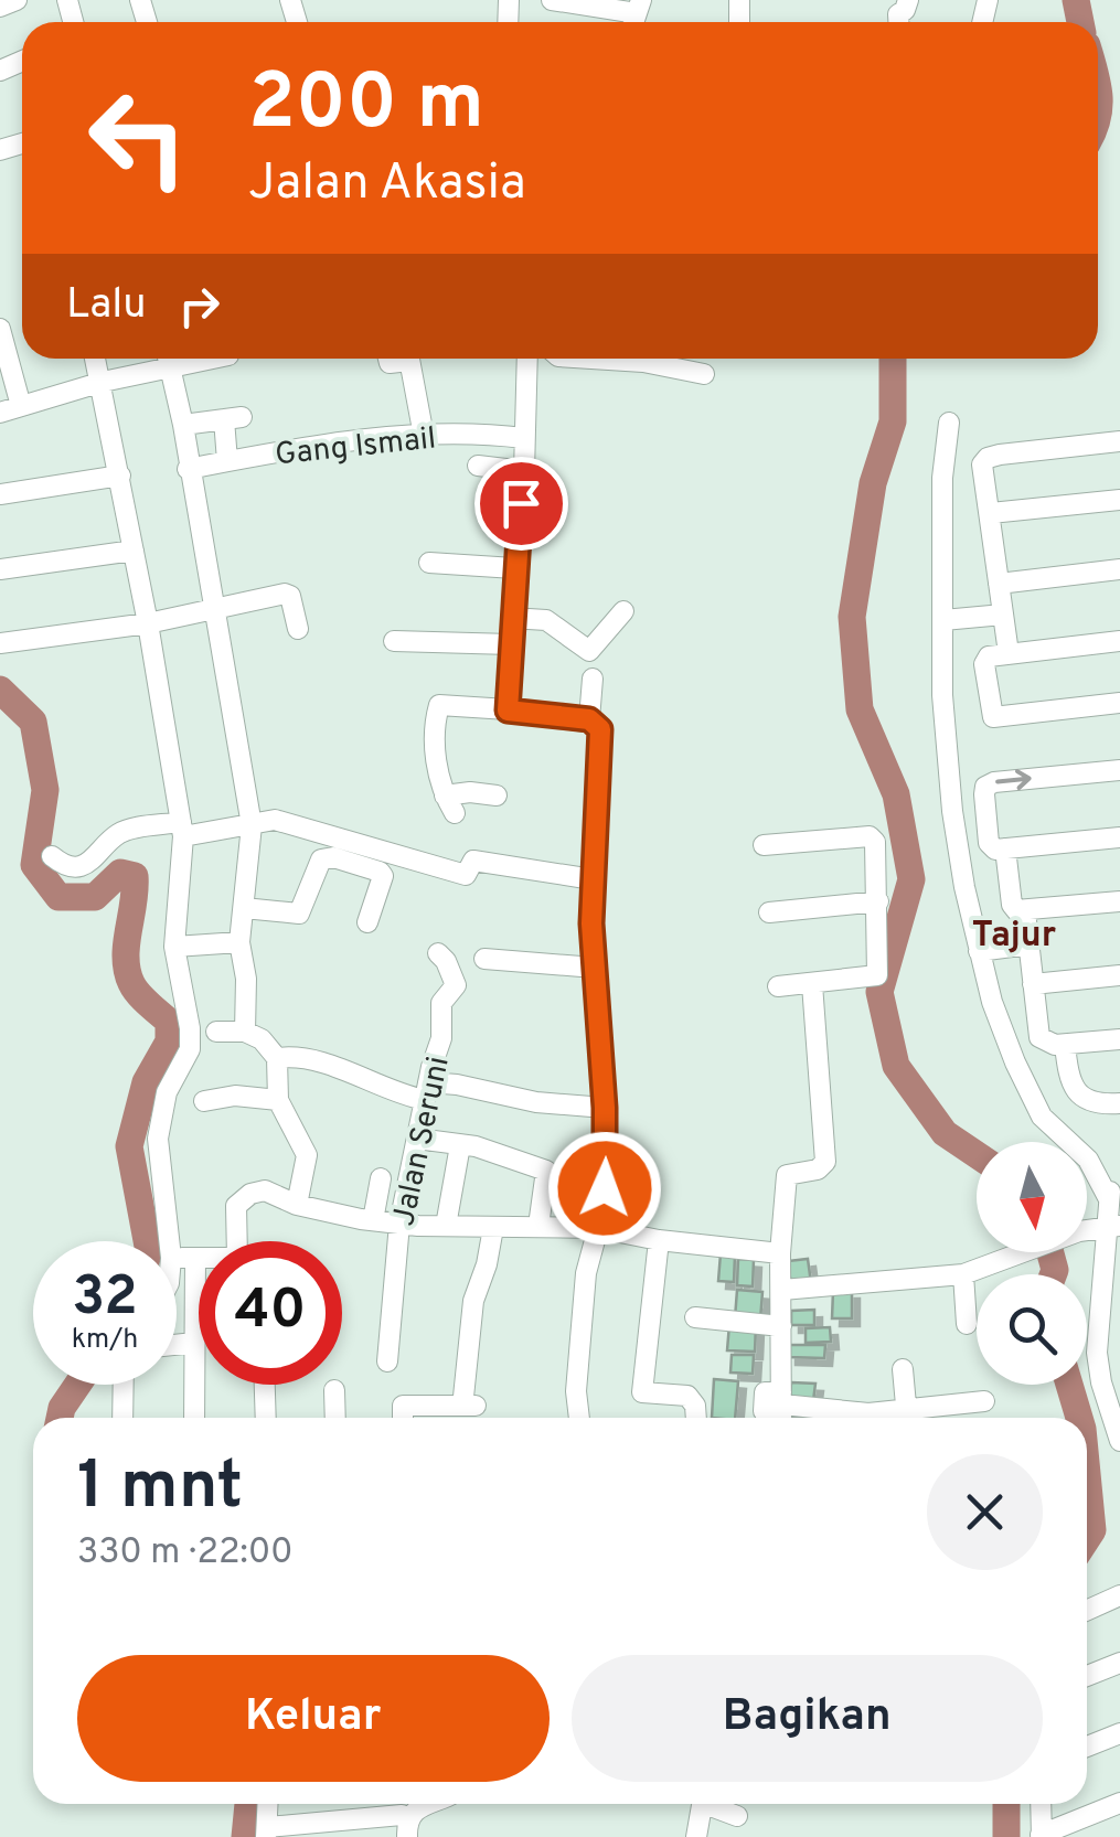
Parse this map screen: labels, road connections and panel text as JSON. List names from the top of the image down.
{
  "streets": {
    "street": ["Gang Ismail", "Jalan Seruni"]
  },
  "districts": ["Tajur"],
  "north": "bottom",
  "page": {
    "turn": ["200 m", "Jalan Akasia"],
    "then": "Lalu",
    "speed": "32 km/h",
    "limit": "40",
    "heading": ["1 mnt", "330 m · 22:00"],
    "buttons": ["Keluar", "Bagikan"]
  }
}
